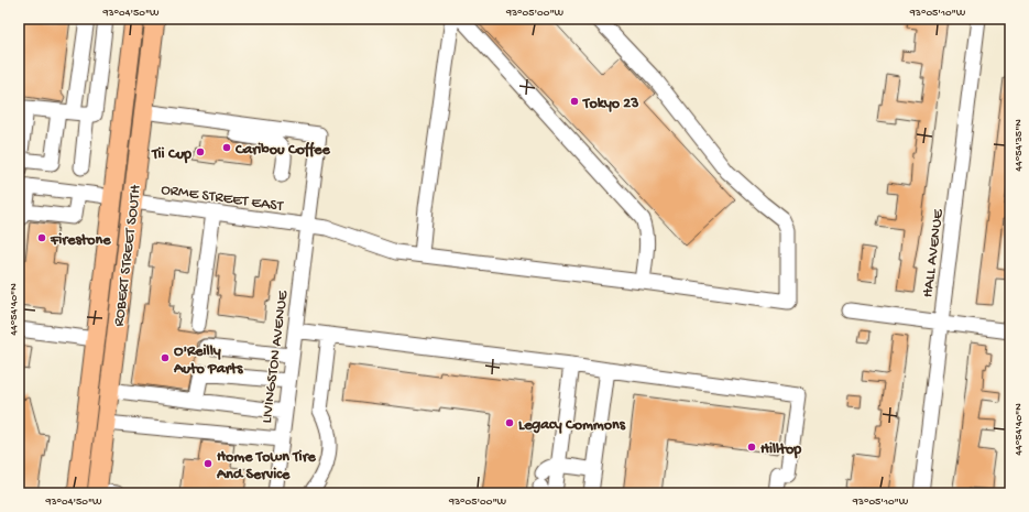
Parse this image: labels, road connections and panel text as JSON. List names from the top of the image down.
{
  "streets": {
    "main road": ["ROBERT STREET SOUTH"],
    "street": ["ORME STREET EAST", "HALL AVENUE", "LIVINGSTON AVENUE"]
  },
  "crossings": [
    ["ORME STREET EAST", "ROBERT STREET SOUTH"],
    ["ORME STREET EAST", "LIVINGSTON AVENUE"]
  ],
  "places": [
    "Tokyo 23",
    "Caribou Coffee",
    "Tii Cup",
    "Firestone",
    "O'Reilly Auto Parts",
    "Legacy Commons",
    "Hilltop",
    "Home Town Tire And Service"
  ],
  "coordinates": [
    "93°04'50\"W",
    "93°05'00\"W",
    "93°05'10\"W",
    "44°54'35\"N",
    "44°54'40\"N"
  ]
}
